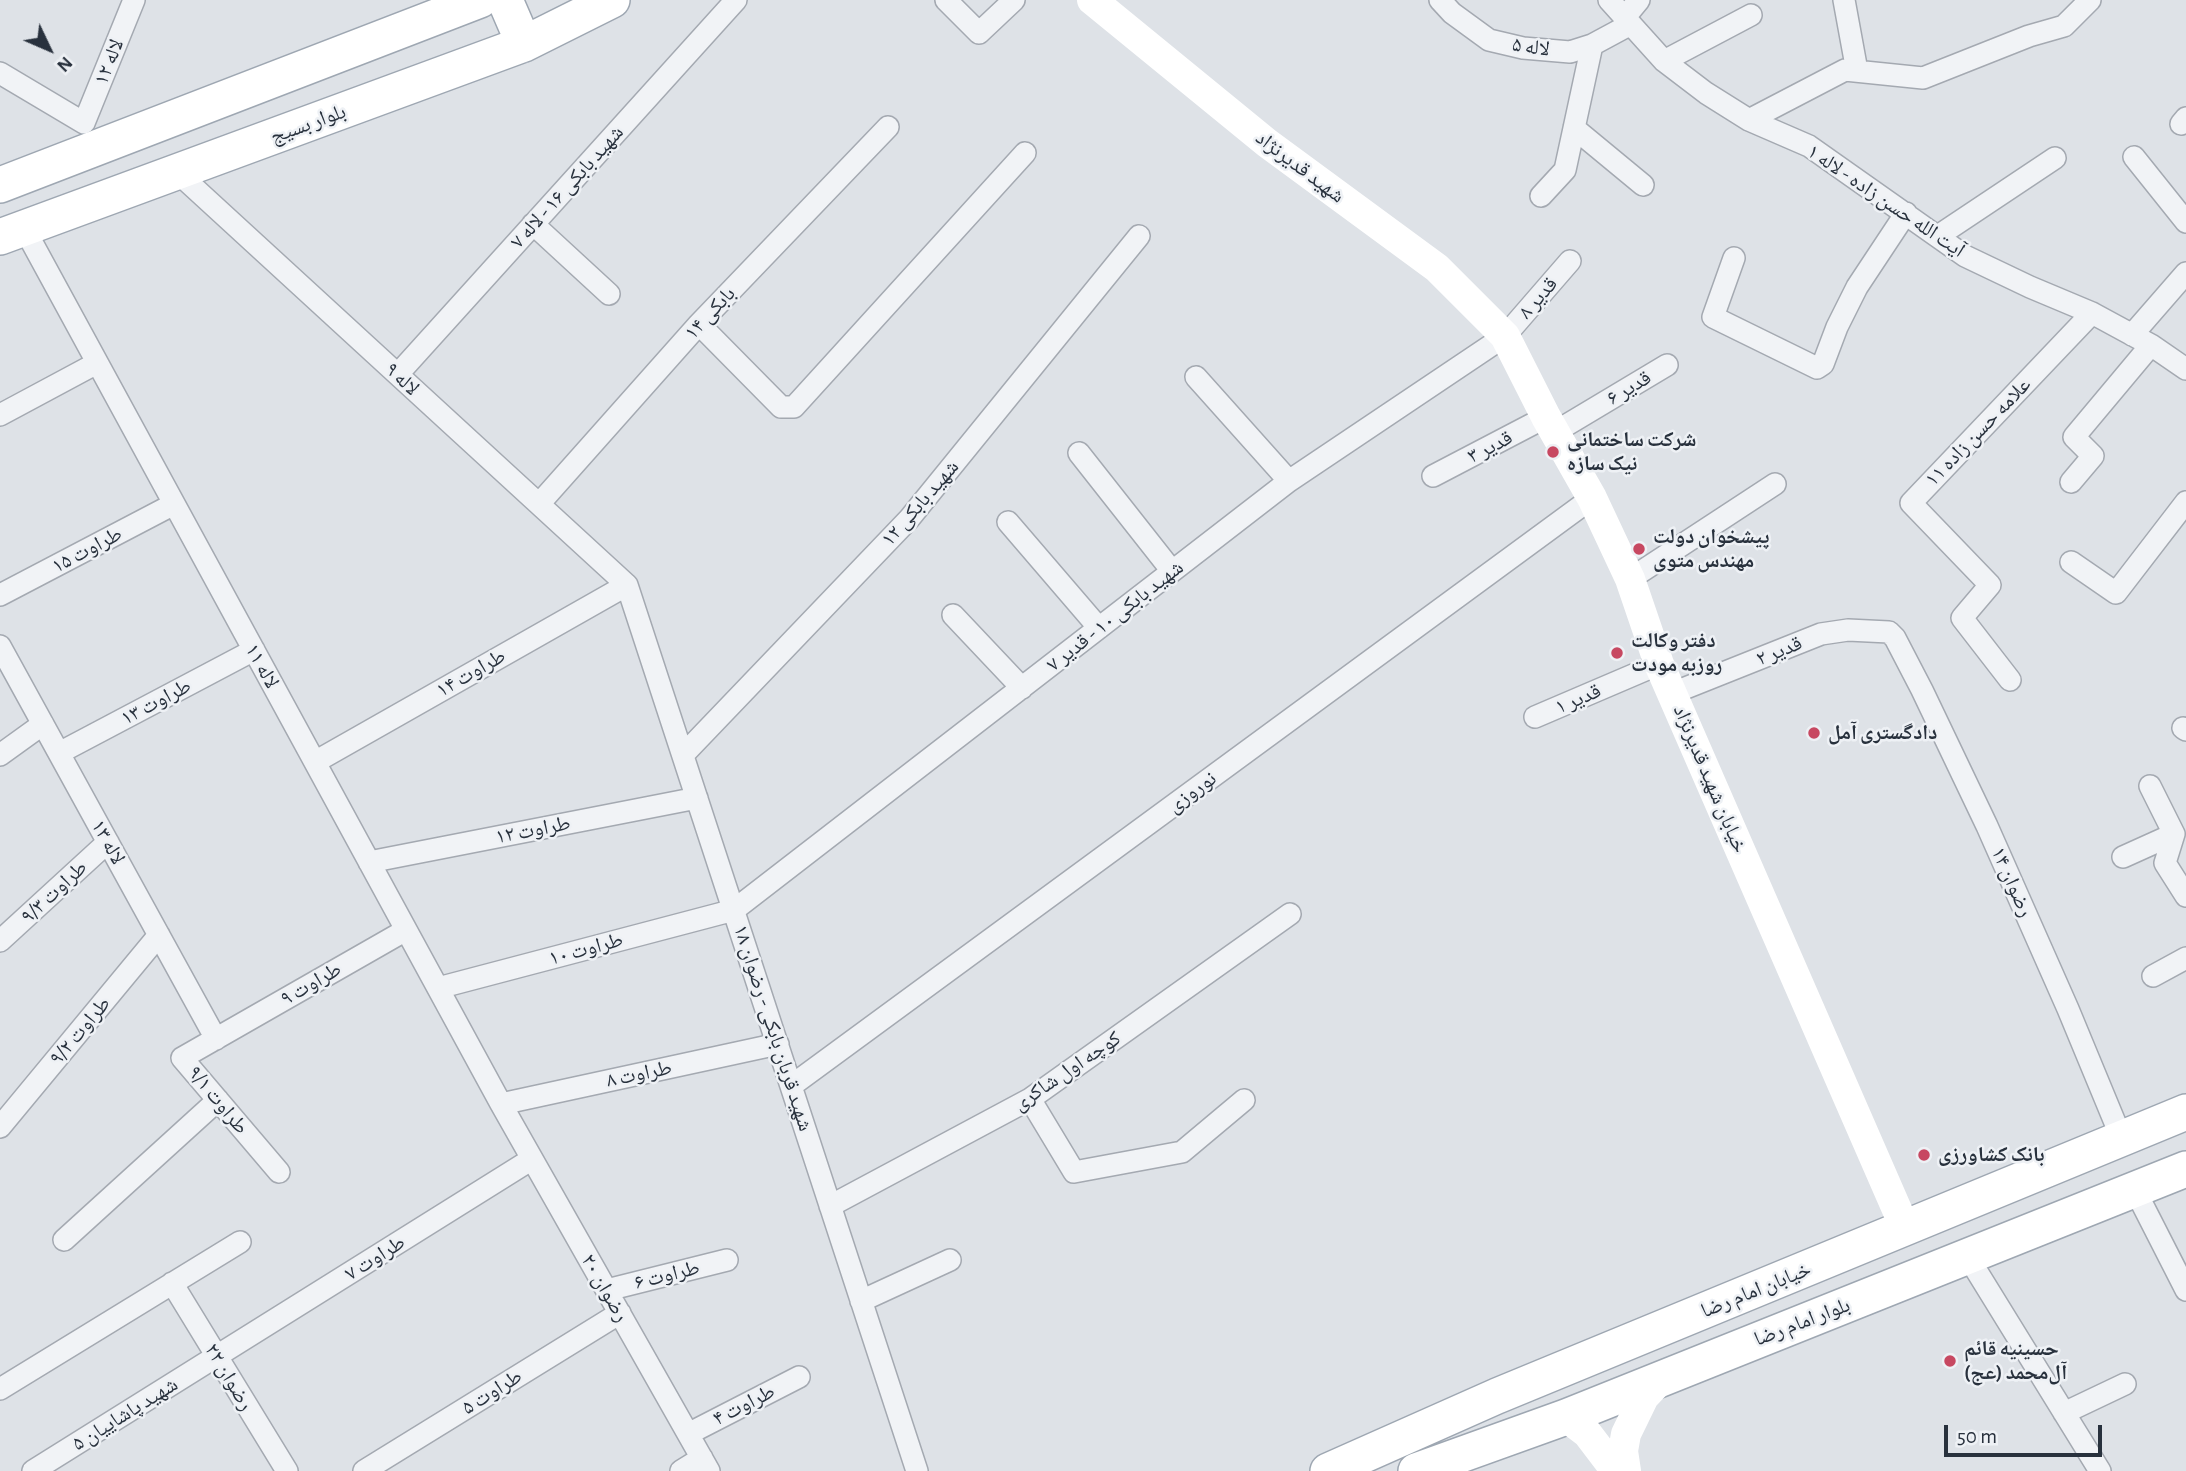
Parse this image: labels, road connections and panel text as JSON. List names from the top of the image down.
{
  "streets": {
    "main road": ["بلوار بسیج", "خیابان امام رضا", "بلوار امام رضا"],
    "street": [
      "لاله ۵",
      "لاله ۱۲",
      "شهید قدیرنژاد",
      "شهید بابکی ۱۶ - لاله ۷",
      "آیت الله حسن زاده - لاله ۱",
      "قدیر ۸",
      "بابکی ۱۴",
      "لاله ۹",
      "قدیر ۶",
      "علامه حسن زاده ۱۱",
      "قدیر ۳",
      "شهید بابکی ۱۲",
      "طراوت ۱۵",
      "شهید بابکی ۱۰ - قدیر ۷",
      "قدیر ۲",
      "لاله ۱۱",
      "طراوت ۱۴",
      "قدیر ۱",
      "طراوت ۱۳",
      "خيابان شهيد قديرنژاد",
      "نوروزی",
      "طراوت ۱۲",
      "لاله ۱۳",
      "رضوان ۱۴",
      "طراوت ۹/۳",
      "طراوت ۱۰",
      "طراوت ۹",
      "شهید قربان بابکی - رضوان ۱۸",
      "طراوت ۹/۲",
      "کوچه اول شاکری",
      "طراوت ۸",
      "طراوت ۹/۱",
      "طراوت ۷",
      "طراوت ۶",
      "رضوان ۲۰",
      "رضوان ۲۲",
      "طراوت ۵",
      "طراوت ۴",
      "شهید پاشاییان ۵"
    ]
  },
  "crossings": [
    ["لاله ۵", "آیت الله حسن زاده - لاله ۱"],
    ["بلوار بسیج", "لاله ۹"],
    ["بلوار بسیج", "لاله ۱۱"],
    ["شهید قدیرنژاد", "قدیر ۸"],
    ["شهید قدیرنژاد", "شهید بابکی ۱۰ - قدیر ۷"],
    ["شهید قدیرنژاد", "خيابان شهيد قديرنژاد"],
    ["شهید بابکی ۱۶ - لاله ۷", "لاله ۹"],
    ["آیت الله حسن زاده - لاله ۱", "علامه حسن زاده ۱۱"],
    ["قدیر ۸", "شهید بابکی ۱۰ - قدیر ۷"],
    ["قدیر ۸", "خيابان شهيد قديرنژاد"],
    ["بابکی ۱۴", "لاله ۹"],
    ["لاله ۹", "طراوت ۱۴"],
    ["لاله ۹", "شهید قربان بابکی - رضوان ۱۸"],
    ["قدیر ۶", "قدیر ۳"],
    ["قدیر ۶", "خيابان شهيد قديرنژاد"],
    ["قدیر ۳", "خيابان شهيد قديرنژاد"],
    ["شهید بابکی ۱۲", "شهید قربان بابکی - رضوان ۱۸"],
    ["طراوت ۱۵", "لاله ۱۱"],
    ["شهید بابکی ۱۰ - قدیر ۷", "خيابان شهيد قديرنژاد"],
    ["شهید بابکی ۱۰ - قدیر ۷", "طراوت ۱۰"],
    ["شهید بابکی ۱۰ - قدیر ۷", "شهید قربان بابکی - رضوان ۱۸"],
    ["قدیر ۲", "خيابان شهيد قديرنژاد"],
    ["قدیر ۲", "رضوان ۱۴"],
    ["لاله ۱۱", "طراوت ۱۴"],
    ["لاله ۱۱", "طراوت ۱۳"],
    ["لاله ۱۱", "طراوت ۱۲"],
    ["لاله ۱۱", "طراوت ۱۰"],
    ["لاله ۱۱", "طراوت ۹"],
    ["لاله ۱۱", "طراوت ۸"],
    ["لاله ۱۱", "رضوان ۲۰"],
    ["طراوت ۱۴", "شهید قربان بابکی - رضوان ۱۸"],
    ["قدیر ۱", "خيابان شهيد قديرنژاد"],
    ["طراوت ۱۳", "لاله ۱۳"],
    ["خيابان شهيد قديرنژاد", "نوروزی"],
    ["خيابان شهيد قديرنژاد", "خیابان امام رضا"],
    ["نوروزی", "شهید قربان بابکی - رضوان ۱۸"],
    ["طراوت ۱۲", "شهید قربان بابکی - رضوان ۱۸"],
    ["لاله ۱۳", "طراوت ۹/۳"],
    ["لاله ۱۳", "طراوت ۹"],
    ["لاله ۱۳", "طراوت ۹/۲"],
    ["لاله ۱۳", "طراوت ۹/۱"],
    ["رضوان ۱۴", "خیابان امام رضا"],
    ["طراوت ۱۰", "شهید قربان بابکی - رضوان ۱۸"],
    ["طراوت ۹", "طراوت ۹/۱"],
    ["شهید قربان بابکی - رضوان ۱۸", "کوچه اول شاکری"],
    ["شهید قربان بابکی - رضوان ۱۸", "طراوت ۸"],
    ["طراوت ۸", "رضوان ۲۰"],
    ["طراوت ۷", "رضوان ۲۰"],
    ["طراوت ۷", "رضوان ۲۲"],
    ["طراوت ۷", "شهید پاشاییان ۵"],
    ["طراوت ۶", "رضوان ۲۰"],
    ["رضوان ۲۰", "طراوت ۵"],
    ["رضوان ۲۰", "طراوت ۴"],
    ["رضوان ۲۲", "شهید پاشاییان ۵"]
  ],
  "places": [
    "شرکت ساختمانی نیک سازه",
    "پیشخوان دولت مهندس متوی",
    "دفتر وکالت روزبه مودت",
    "دادگستری آمل",
    "بانک کشاورزی",
    "حسینیه قائم آل‌محمد (عج)"
  ],
  "scale_bar": "50 m",
  "north": "bottom right"
}
